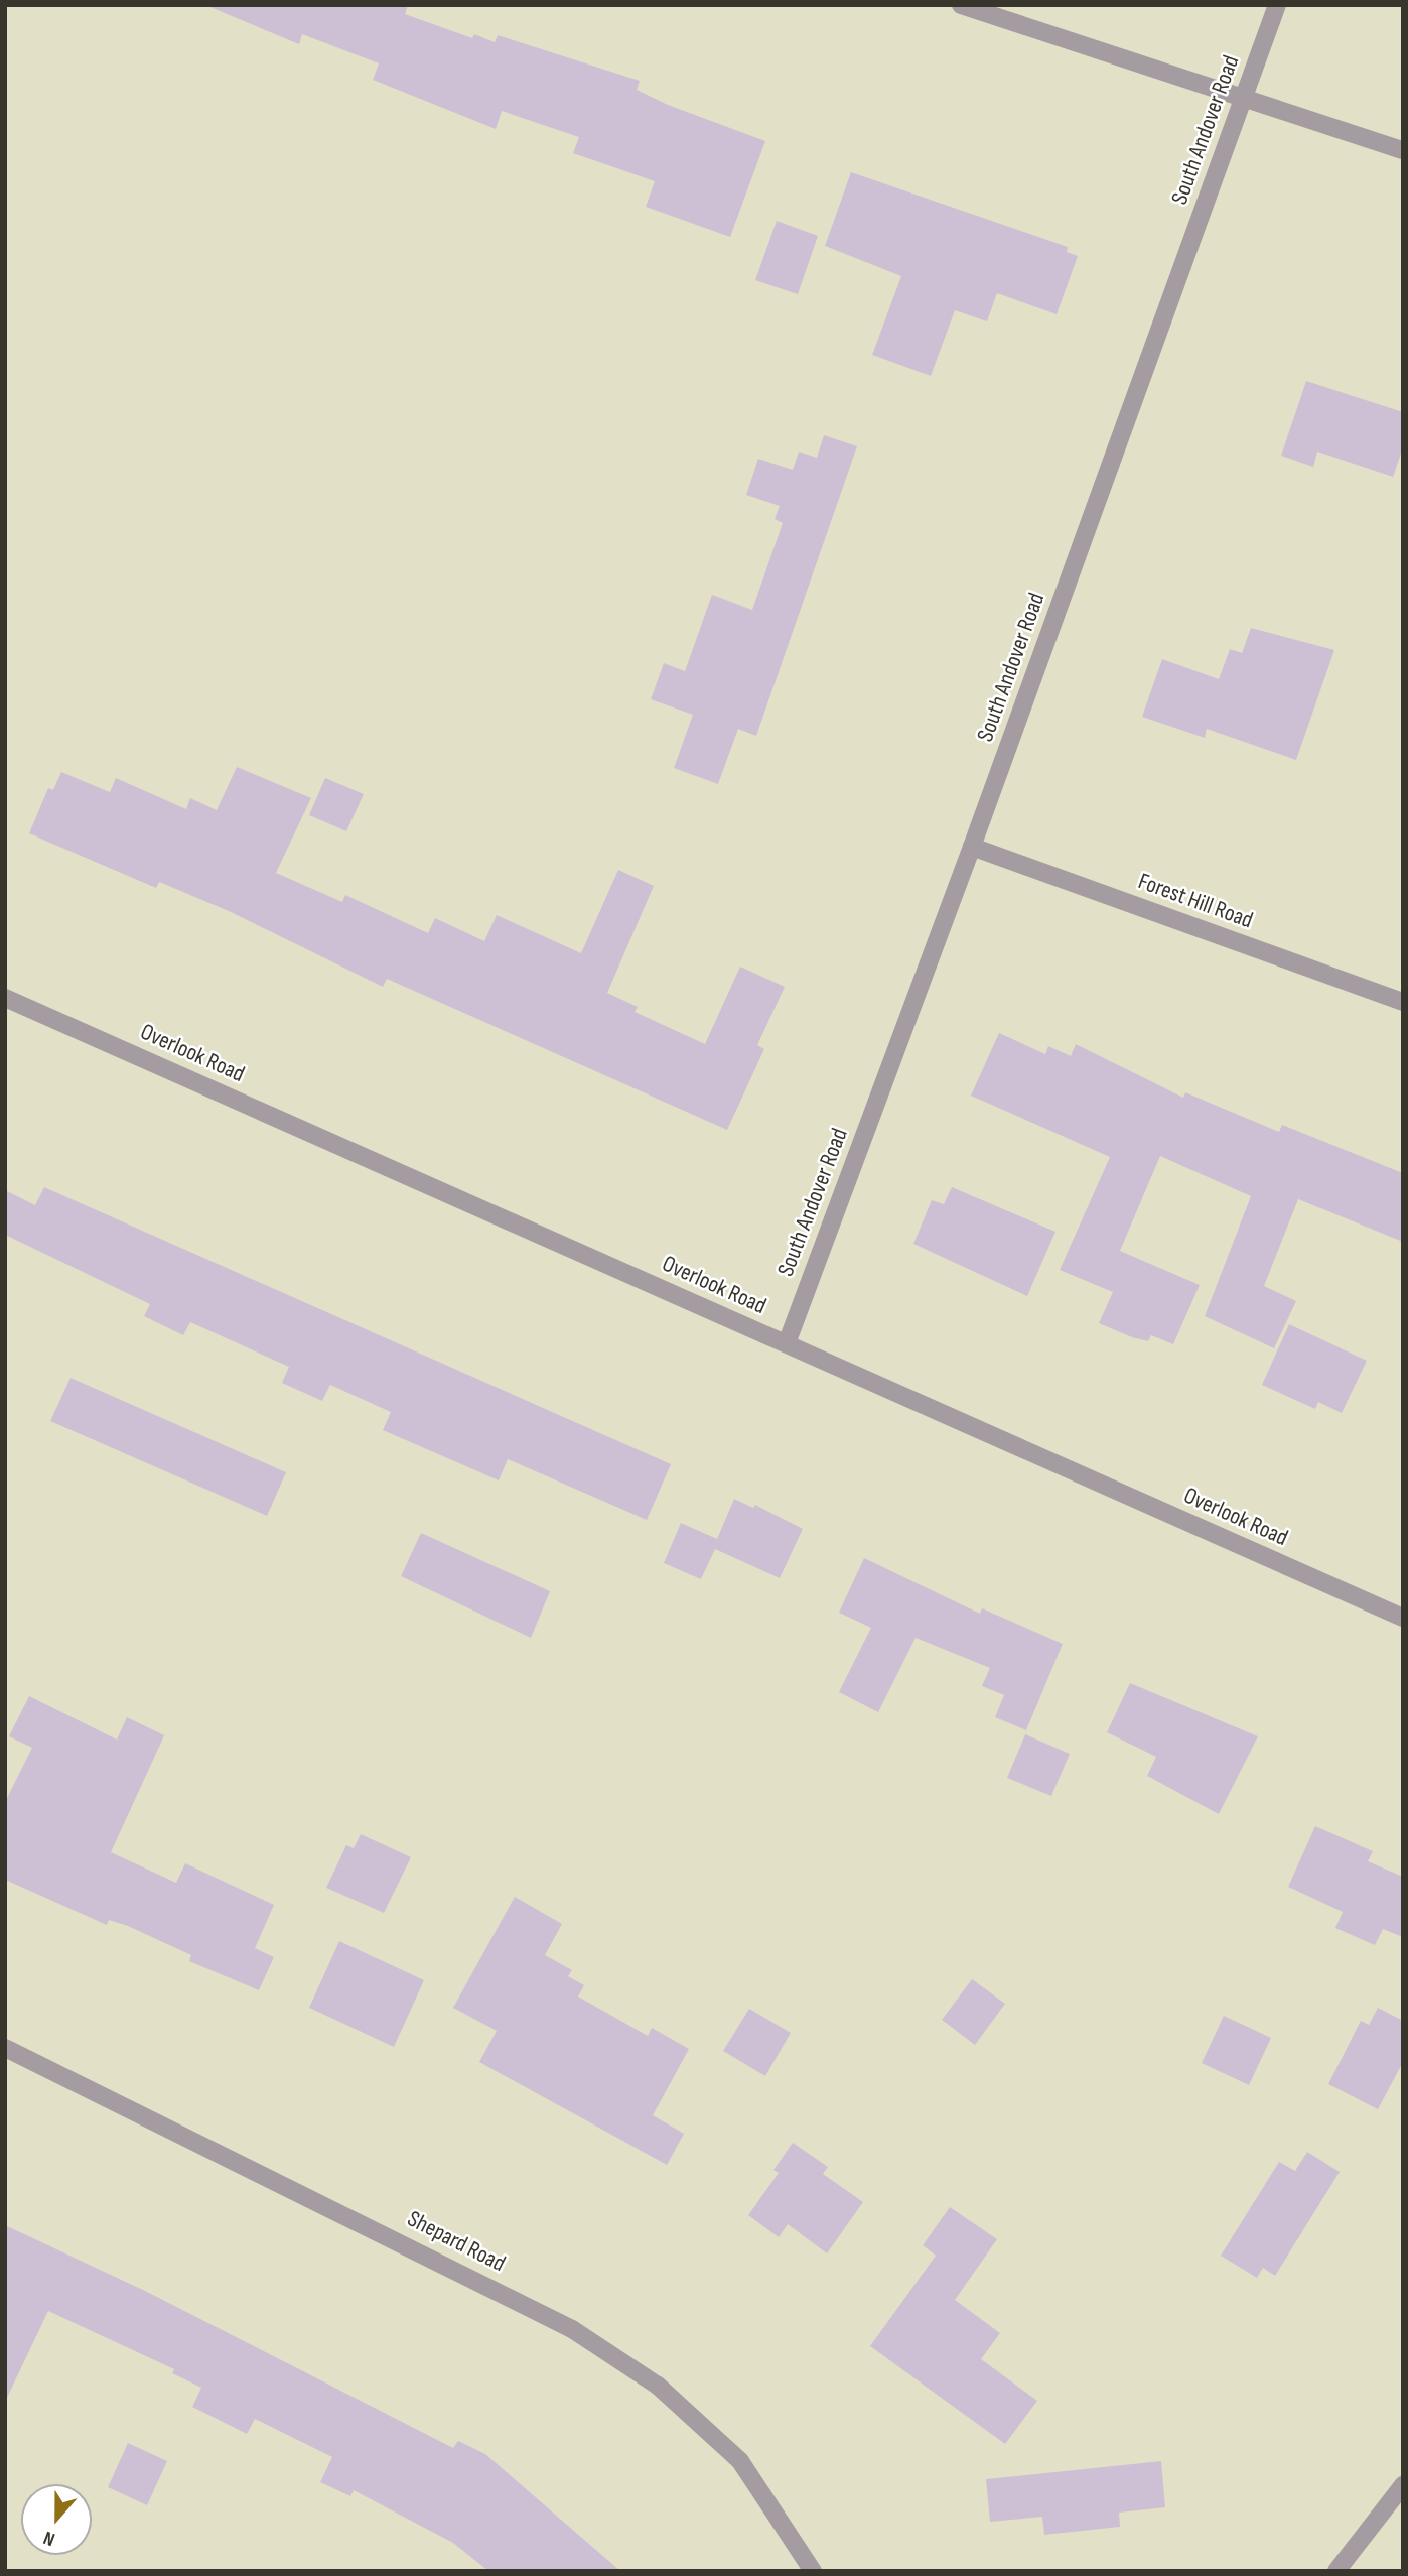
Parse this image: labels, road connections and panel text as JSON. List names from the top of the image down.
{
  "streets": {
    "street": [
      "South Andover Road",
      "Forest Hill Road",
      "Overlook Road",
      "Shepard Road"
    ]
  },
  "crossings": [
    ["South Andover Road", "Forest Hill Road"],
    ["South Andover Road", "Overlook Road"]
  ],
  "north": "bottom"
}
